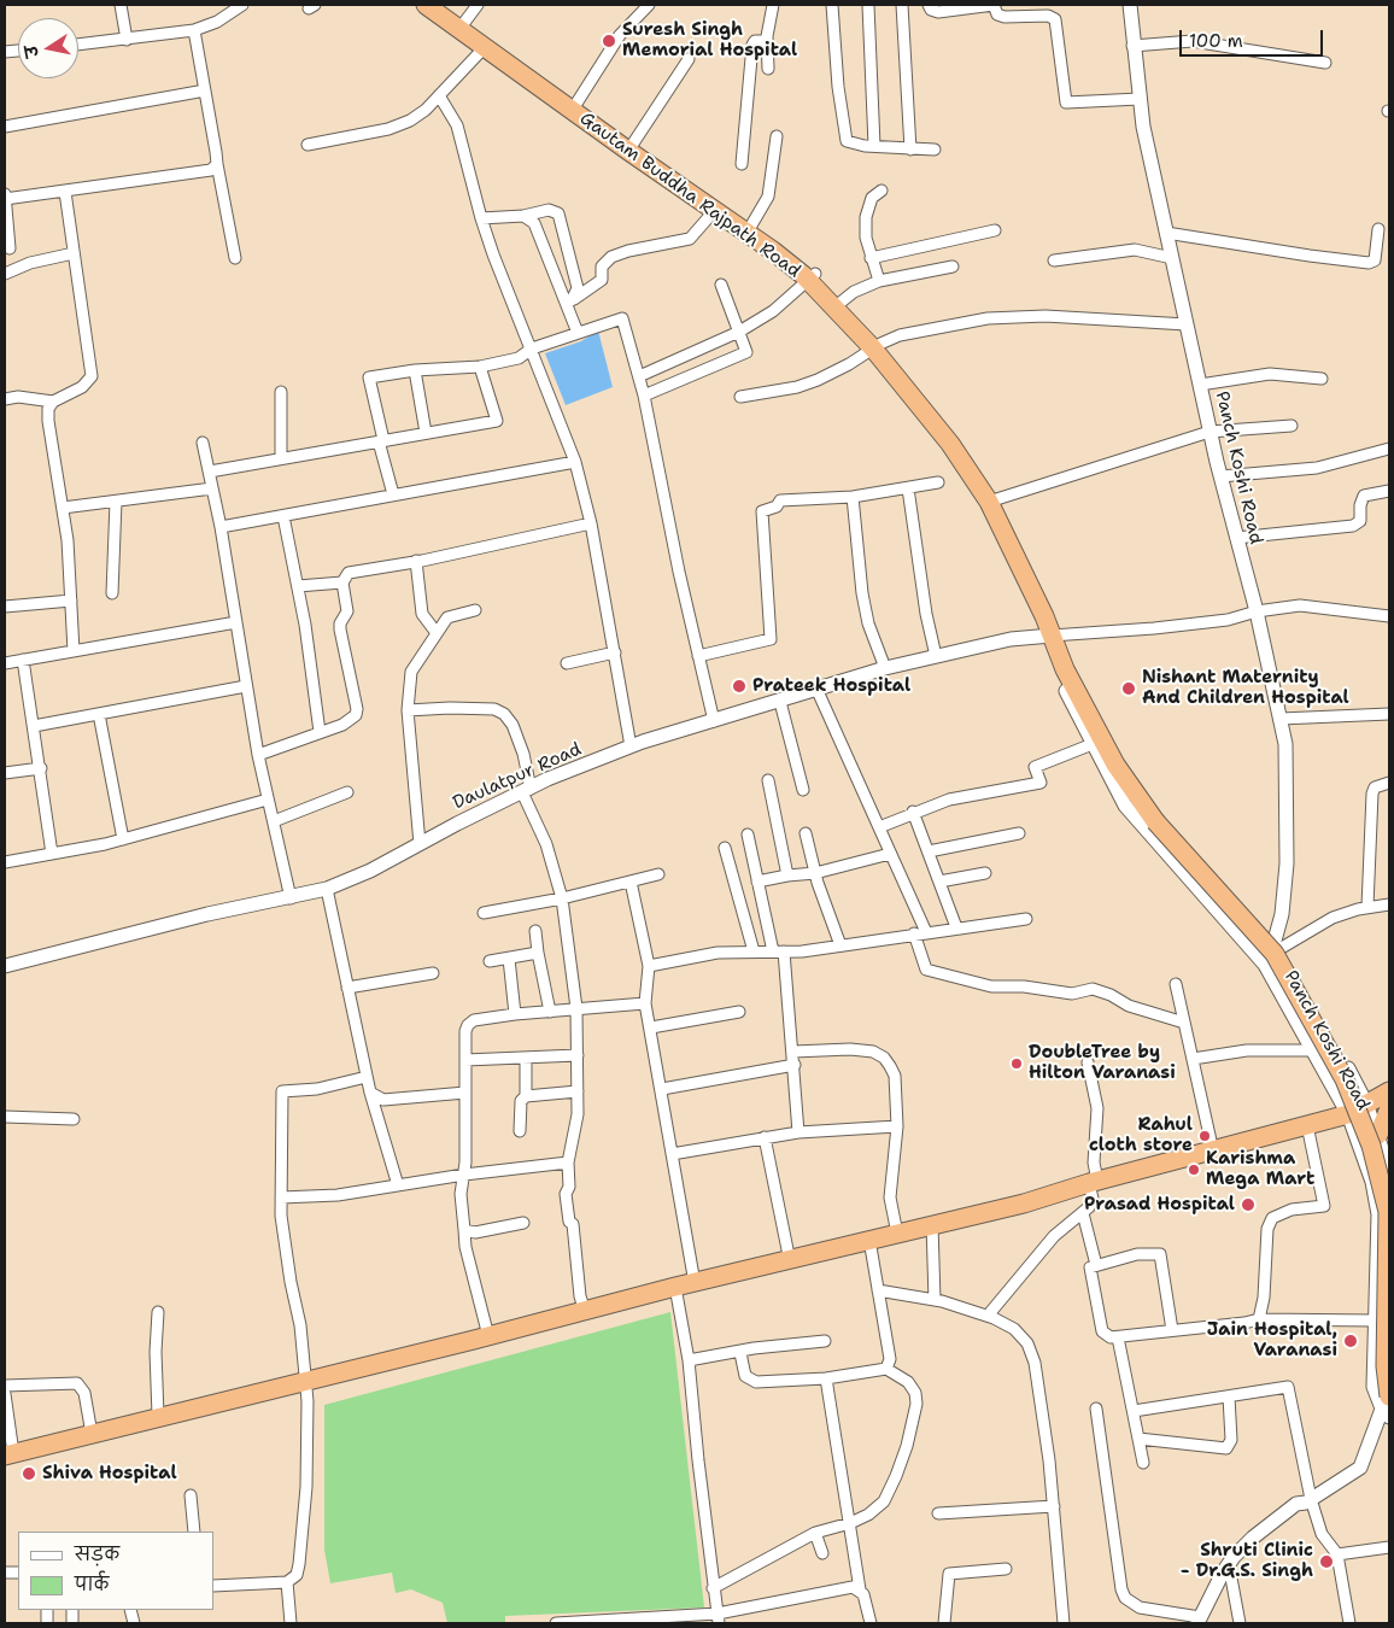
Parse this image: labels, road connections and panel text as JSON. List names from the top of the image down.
{
  "streets": {
    "highway": ["Gautam Buddha Rajpath Road"],
    "street": ["Panch Koshi Road", "Daulatpur Road"]
  },
  "crossings": [
    ["Gautam Buddha Rajpath Road", "Panch Koshi Road"],
    ["Gautam Buddha Rajpath Road", "Daulatpur Road"]
  ],
  "places": [
    "Suresh Singh Memorial Hospital",
    "Prateek Hospital",
    "Nishant Maternity And Children Hospital",
    "DoubleTree by Hilton Varanasi",
    "Rahul cloth store",
    "Karishma Mega Mart",
    "Prasad Hospital",
    "Jain Hospital, Varanasi",
    "Shiva Hospital",
    "Shruti Clinic - Dr.G.S. Singh"
  ],
  "legend": ["सड़क", "पार्क"],
  "scale_bar": "100 m",
  "north": "left"
}
